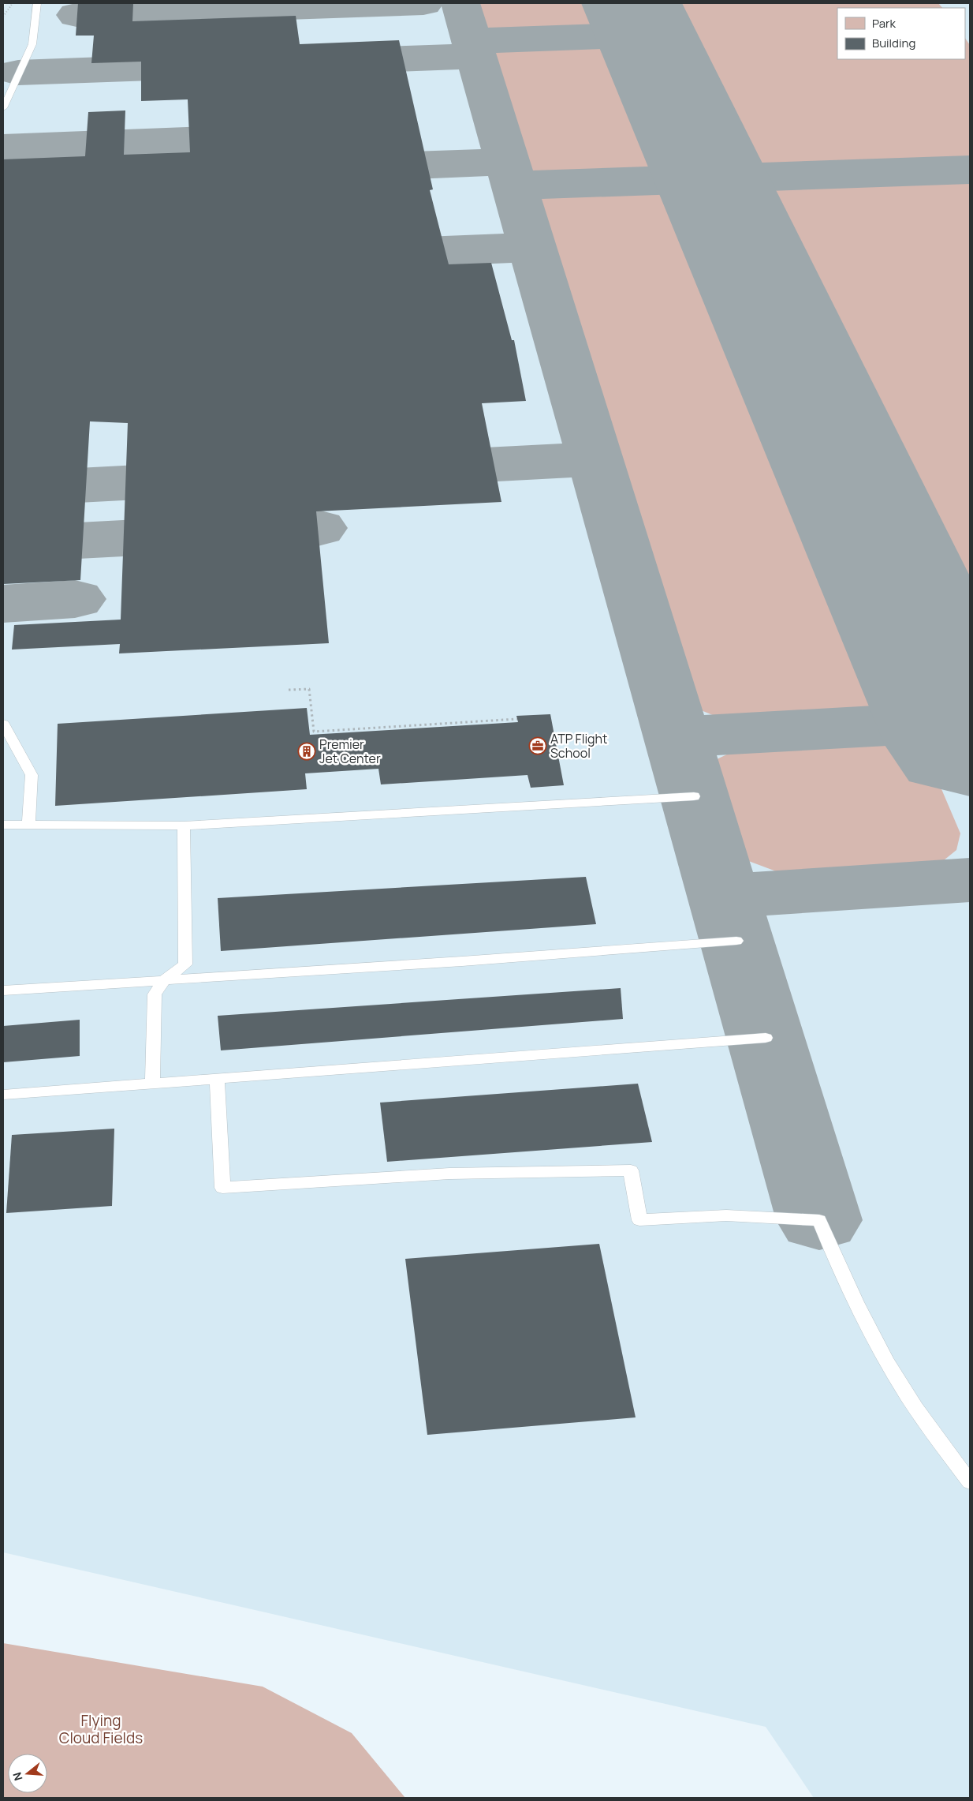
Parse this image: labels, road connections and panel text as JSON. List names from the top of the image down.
{
  "parks": ["Flying Cloud Fields"],
  "places": {
    "office": ["ATP Flight School"],
    "building": ["Premier Jet Center"]
  },
  "legend": ["Park", "Building"],
  "north": "left"
}
